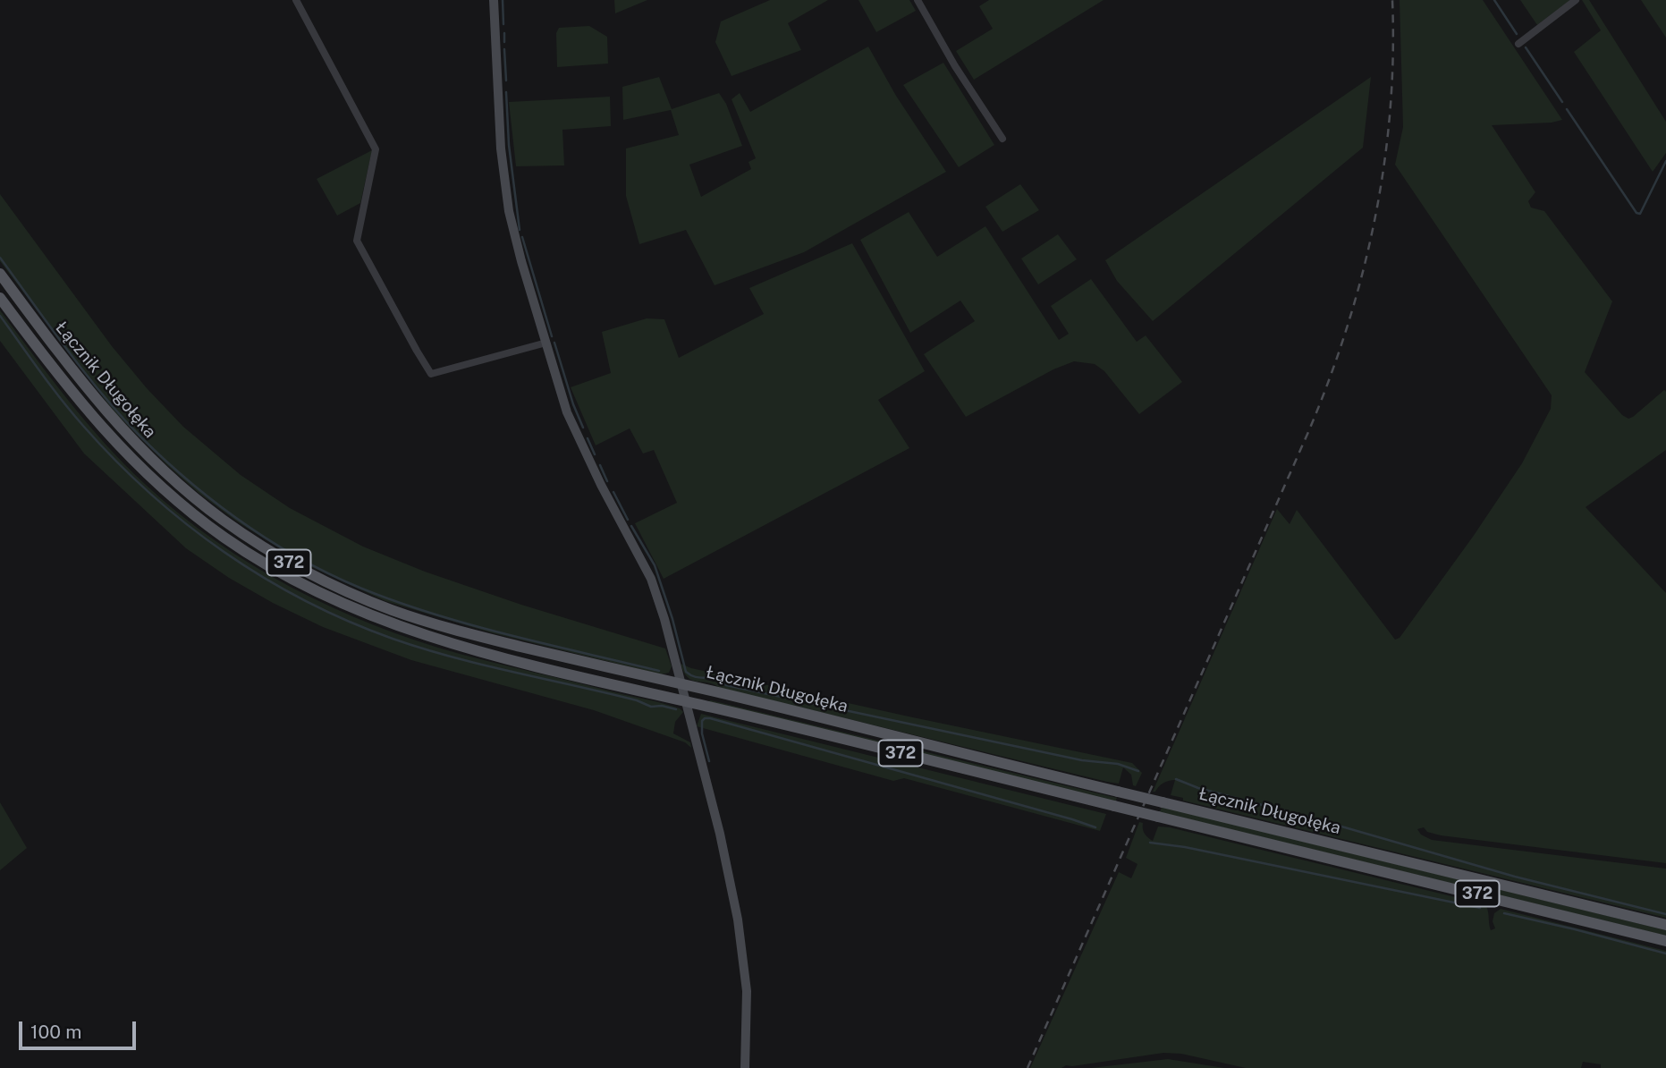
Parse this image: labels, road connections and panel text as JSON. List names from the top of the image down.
{
  "streets": {
    "main road": ["Łącznik Długołęka", "372"]
  },
  "scale_bar": "100 m"
}
